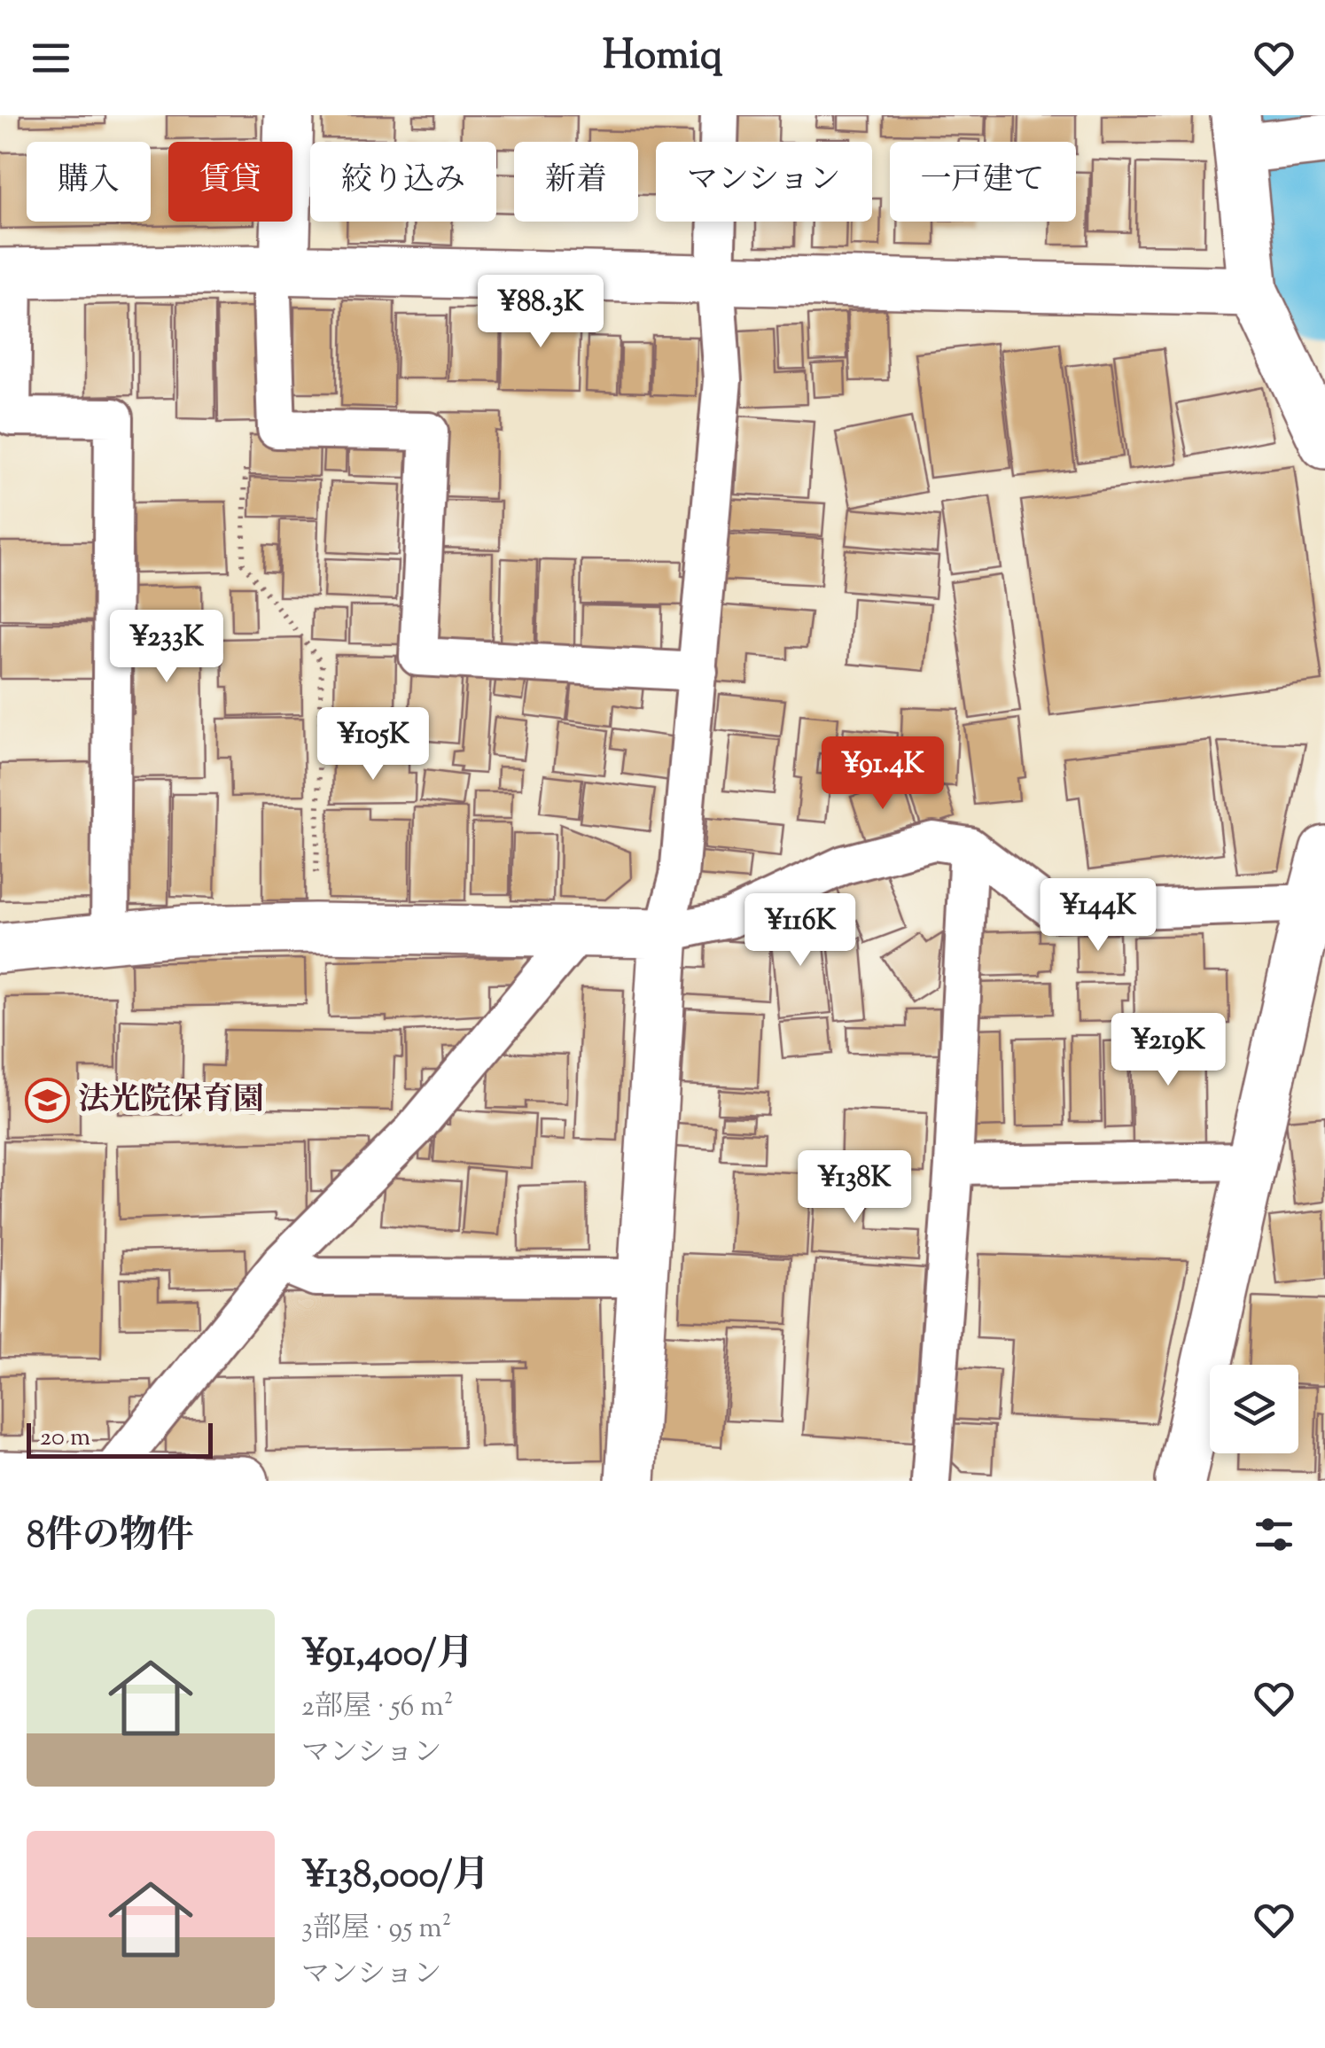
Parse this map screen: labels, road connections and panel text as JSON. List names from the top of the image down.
{
  "places": {
    "school or university": ["法光院保育園"]
  },
  "scale_bar": "20 m",
  "page": {
    "header": "Homiq",
    "chip": [
      "購入",
      "賃貸",
      "絞り込み",
      "新着",
      "マンション",
      "一戸建て"
    ],
    "price": [
      "¥88.3K",
      "¥233K",
      "¥105K",
      "¥91.4K",
      "¥144K",
      "¥116K",
      "¥219K",
      "¥138K"
    ],
    "scale": "20 m",
    "heading": "8件の物件",
    "list": [
      {
        "name": "¥91,400/月",
        "note": "2部屋 · 56 m² · マンション"
      },
      {
        "name": "¥138,000/月",
        "note": "3部屋 · 95 m² · マンション"
      }
    ]
  }
}
